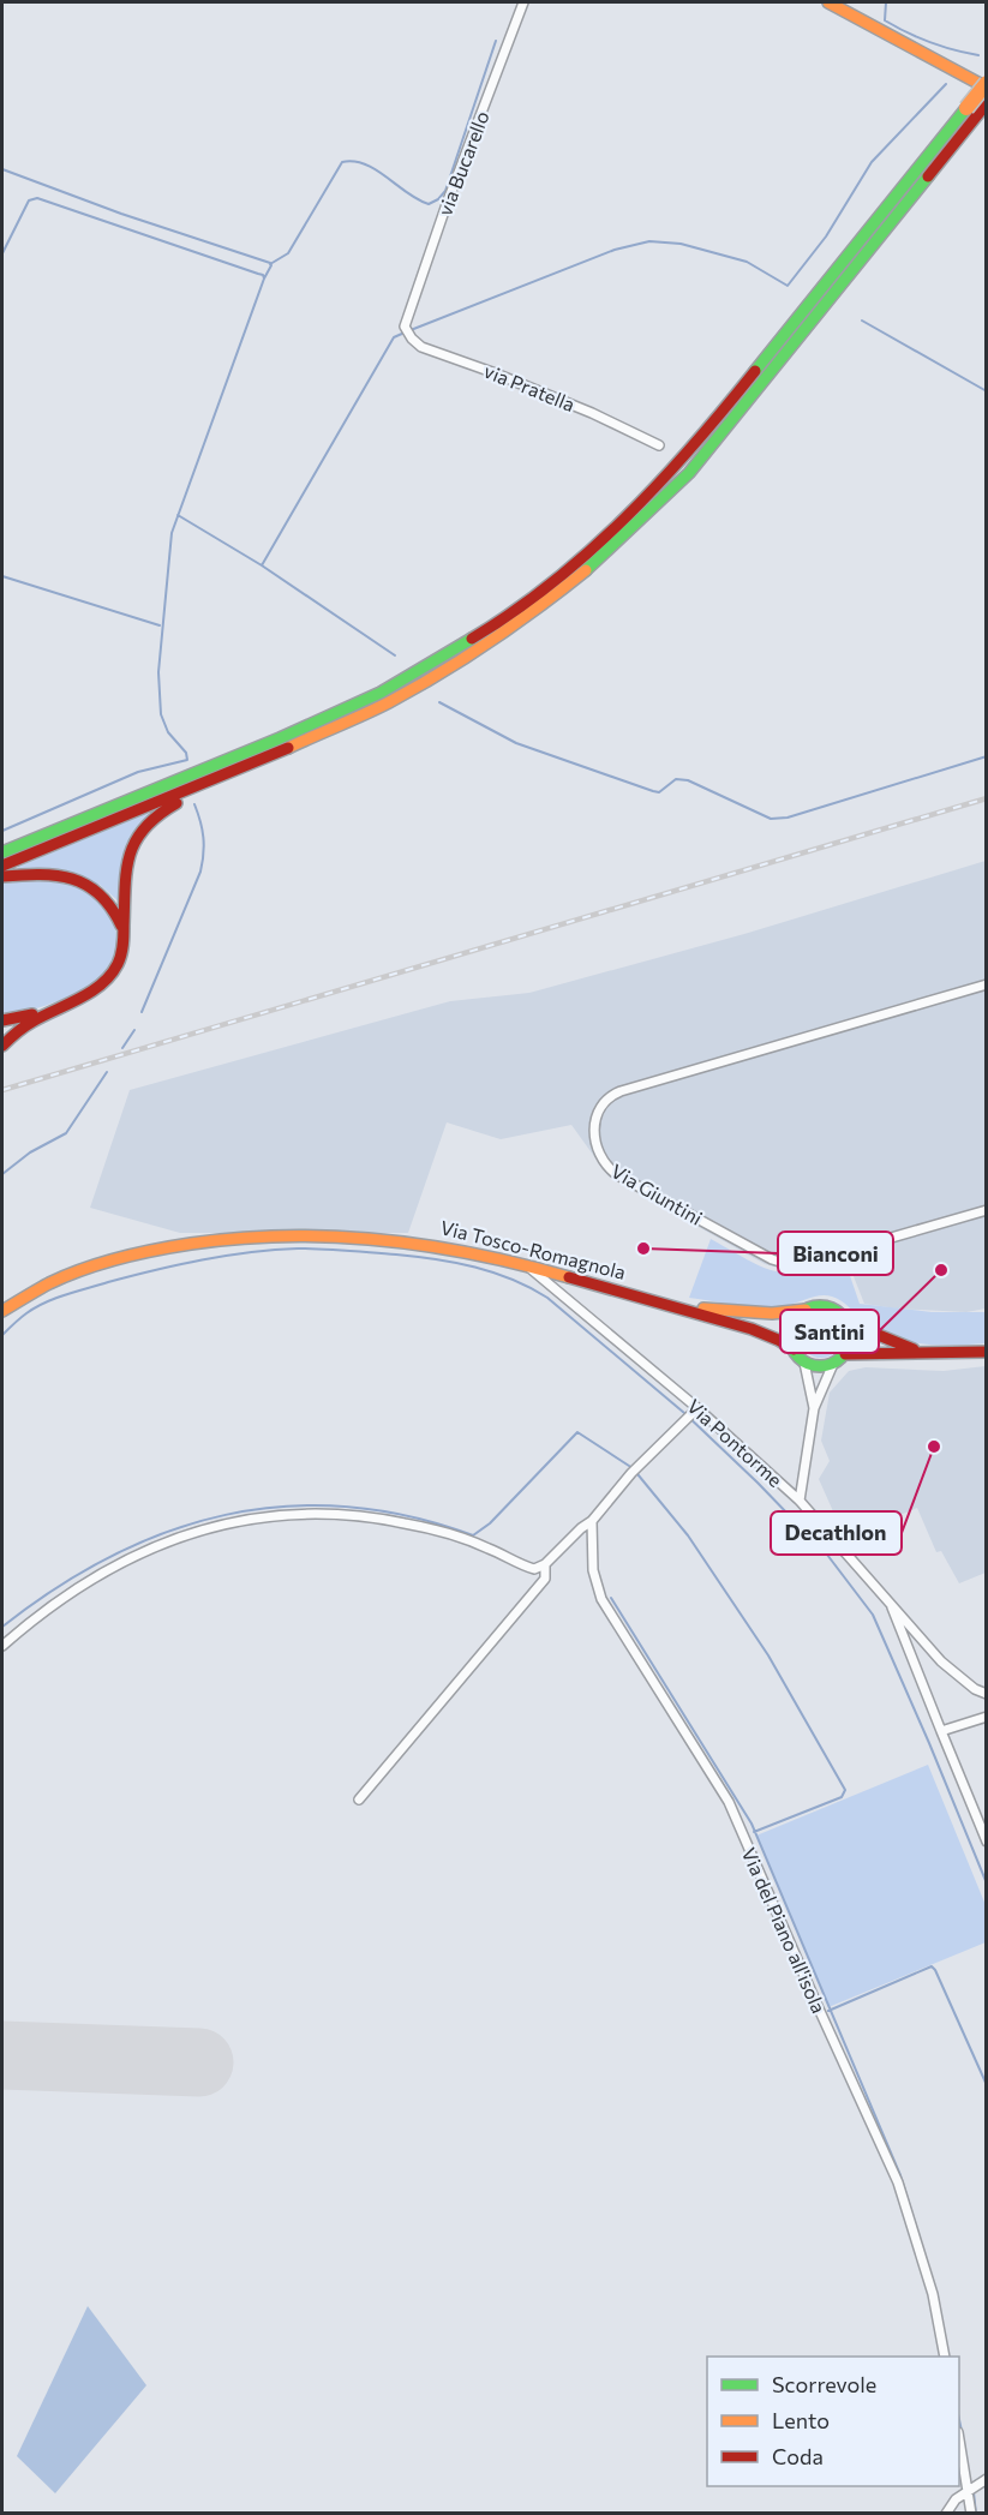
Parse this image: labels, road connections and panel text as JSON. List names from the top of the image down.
{
  "streets": {
    "main road": ["Via Tosco-Romagnola"],
    "street": [
      "via Bucarello",
      "via Pratella",
      "Via Giuntini",
      "Via Pontorme",
      "Via del Piano all'isola"
    ]
  },
  "crossings": [
    ["via Bucarello", "via Pratella"],
    ["Via Tosco-Romagnola", "Via Pontorme"]
  ],
  "places": ["Bianconi", "Santini", "Decathlon"],
  "legend": ["Scorrevole", "Lento", "Coda"]
}
